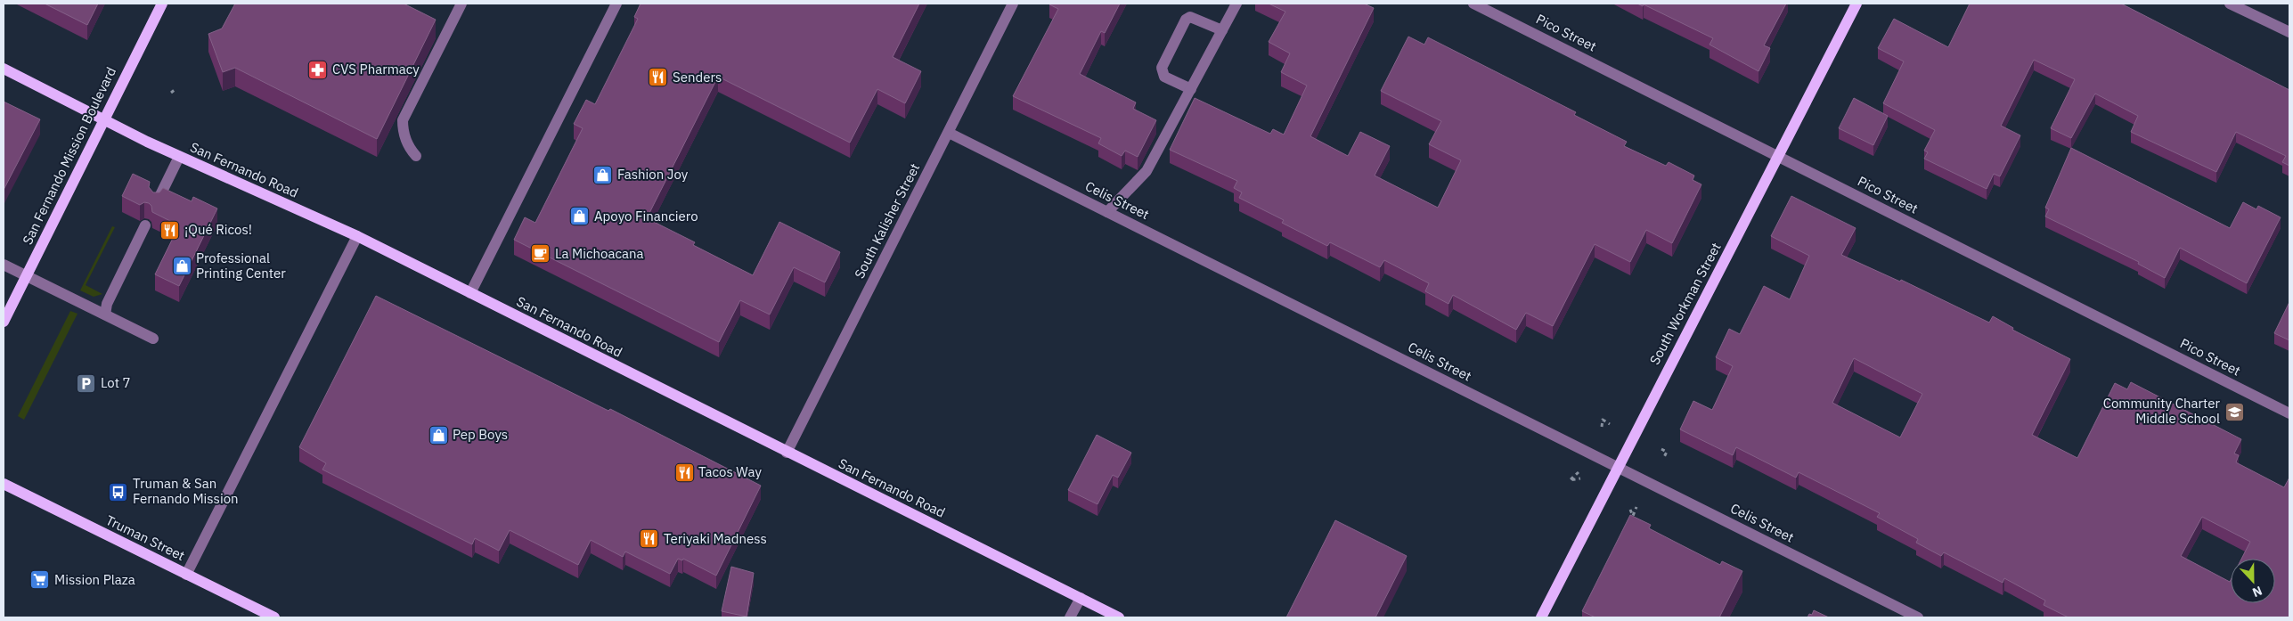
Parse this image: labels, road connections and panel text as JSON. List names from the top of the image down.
{
  "streets": {
    "main road": [
      "San Fernando Mission Boulevard",
      "San Fernando Road",
      "South Workman Street",
      "Truman Street"
    ],
    "street": ["Pico Street", "Celis Street", "South Kalisher Street"]
  },
  "crossings": [
    ["Pico Street", "South Workman Street"],
    ["San Fernando Mission Boulevard", "San Fernando Road"],
    ["San Fernando Road", "South Kalisher Street"],
    ["Celis Street", "South Kalisher Street"],
    ["Celis Street", "South Workman Street"]
  ],
  "places": {
    "pharmacy": ["CVS Pharmacy"],
    "restaurant": [
      "Senders",
      "¡Qué Ricos!",
      "Tacos Way",
      "Teriyaki Madness"
    ],
    "shop": [
      "Fashion Joy",
      "Apoyo Financiero",
      "Professional Printing Center",
      "Pep Boys"
    ],
    "cafe": ["La Michoacana"],
    "parking": ["Lot 7"],
    "school or university": ["Community Charter Middle School"],
    "bus stop": ["Truman & San Fernando Mission"],
    "supermarket": ["Mission Plaza"]
  },
  "north": "bottom"
}
